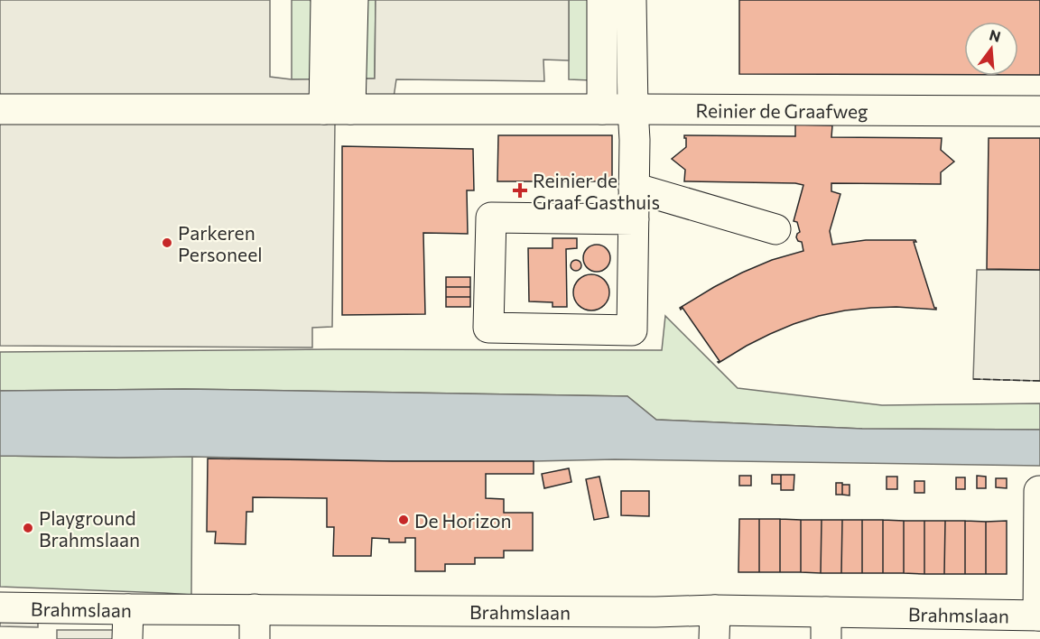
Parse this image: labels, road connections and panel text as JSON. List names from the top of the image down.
{
  "streets": {
    "street": ["Reinier de Graafweg", "Brahmslaan"]
  },
  "places": {
    "health": ["Reinier de Graaf Gasthuis"],
    "other": ["Parkeren Personeel", "De Horizon", "Playground Brahmslaan"]
  },
  "north": "top"
}
